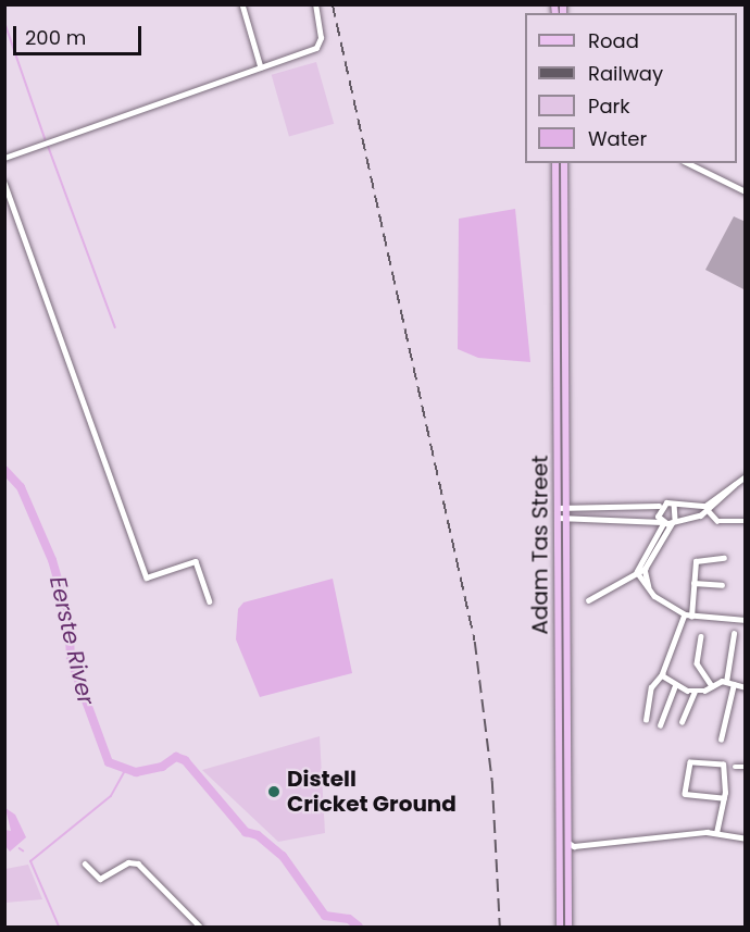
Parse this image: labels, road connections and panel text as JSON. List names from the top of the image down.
{
  "streets": {
    "main road": ["Adam Tas Street"]
  },
  "water": ["Eerste River"],
  "places": ["Distell Cricket Ground"],
  "legend": [
    "Road",
    "Railway",
    "Park",
    "Water"
  ],
  "scale_bar": "200 m"
}
